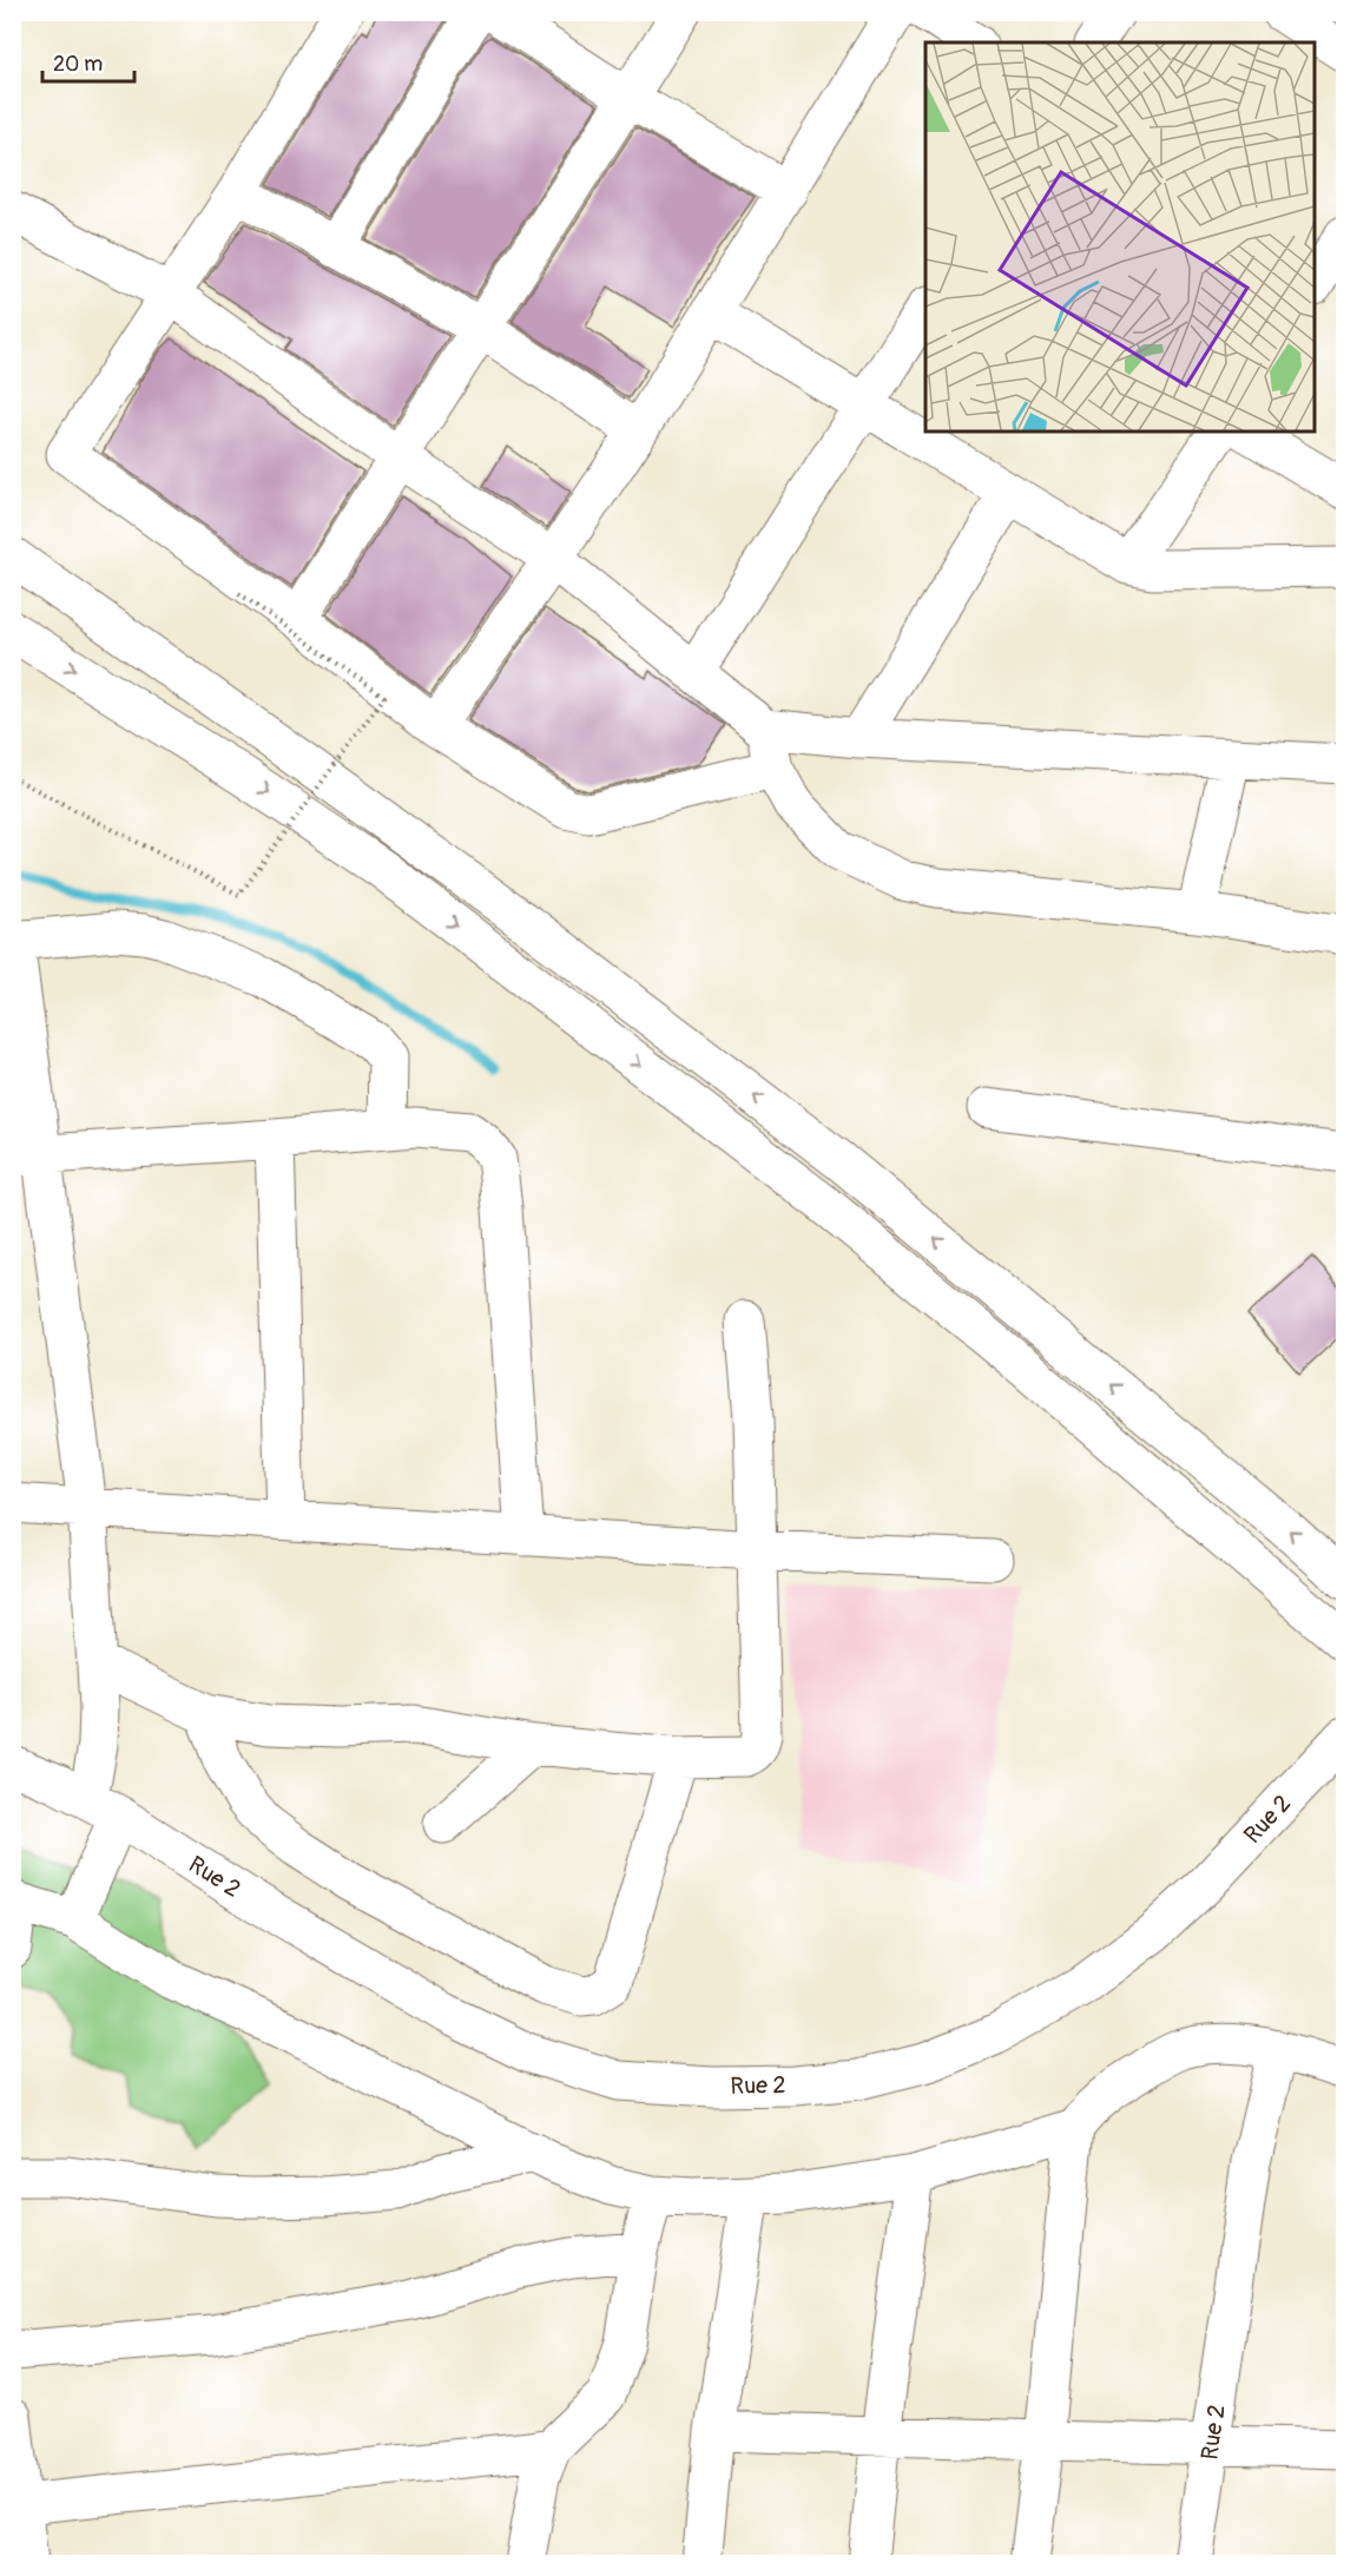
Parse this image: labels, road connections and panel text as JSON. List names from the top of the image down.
{
  "streets": {
    "main road": ["Rue 2"]
  },
  "scale_bar": "20 m"
}
